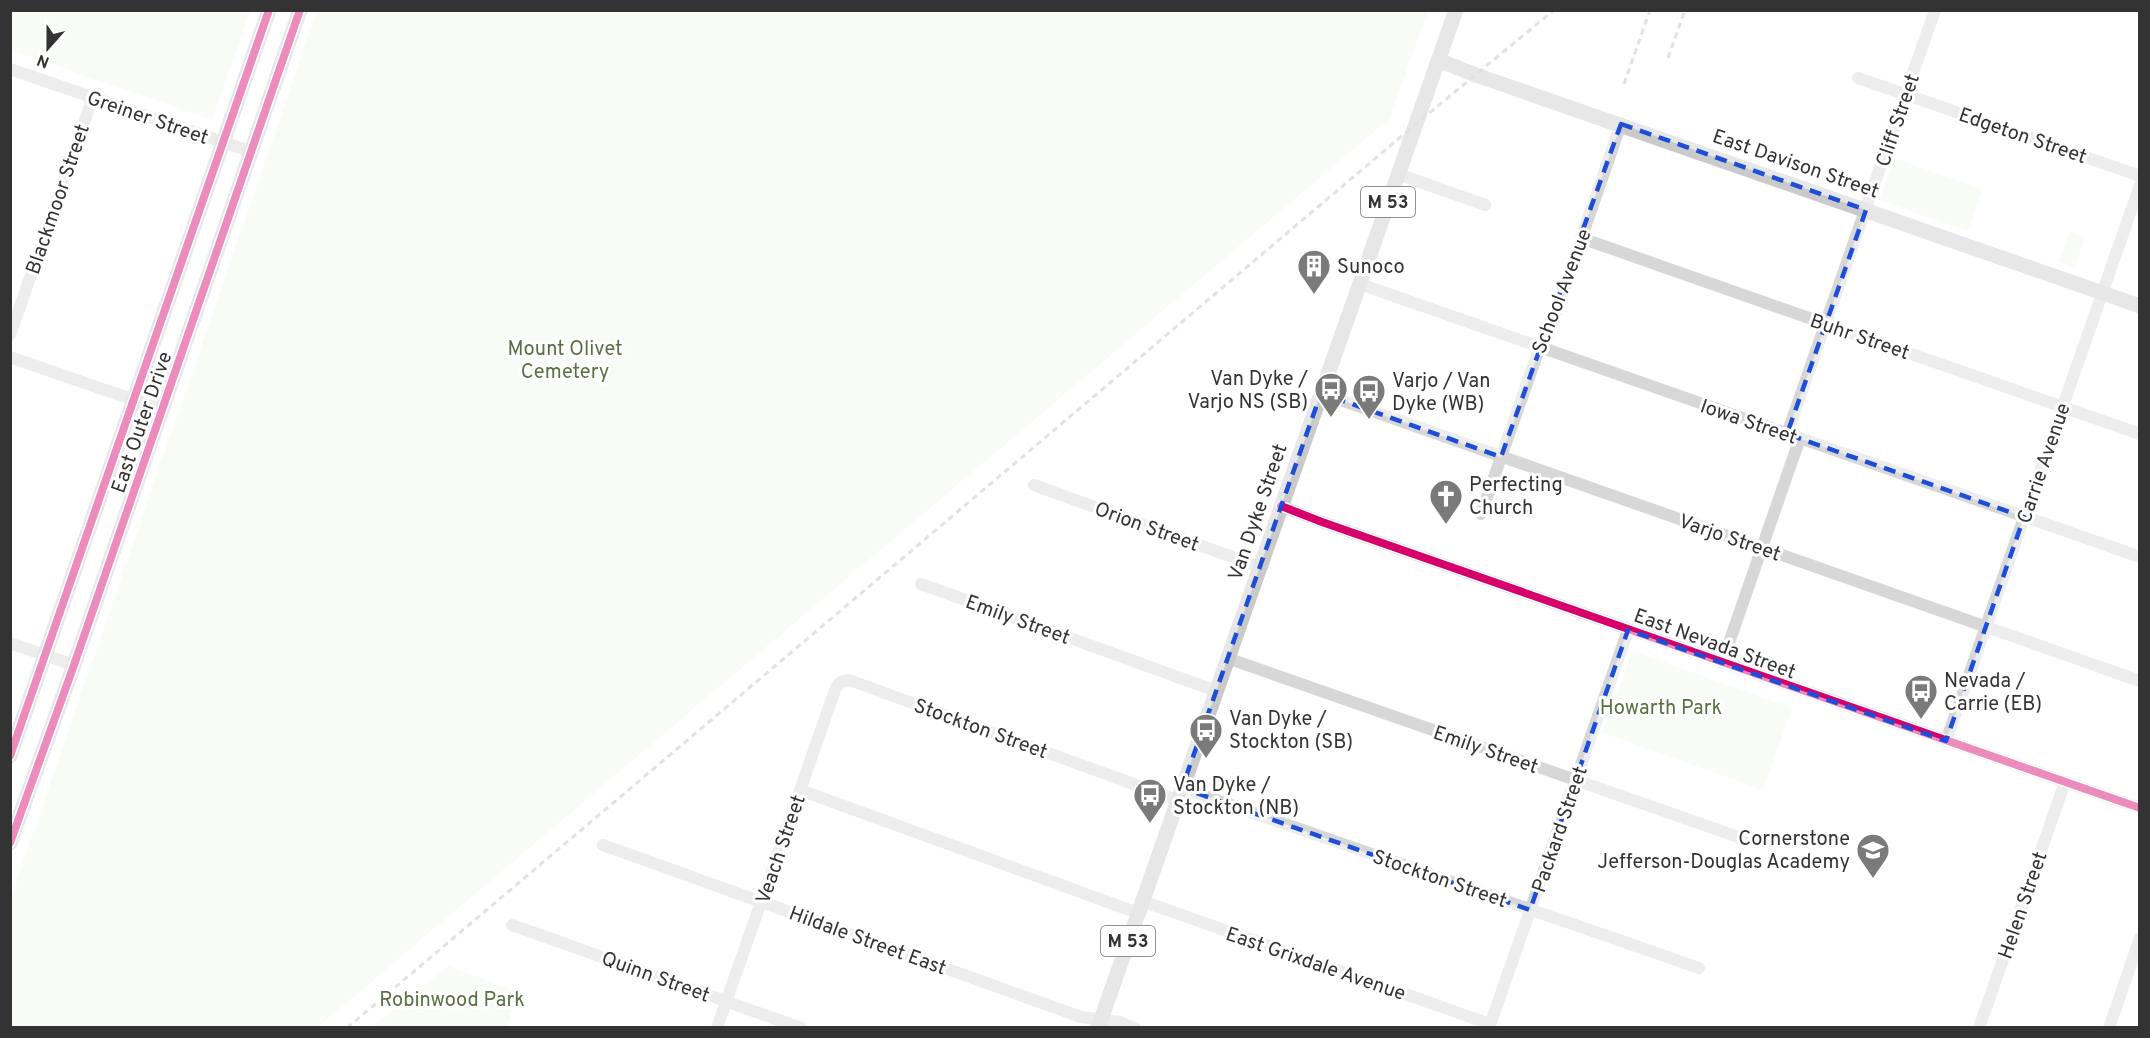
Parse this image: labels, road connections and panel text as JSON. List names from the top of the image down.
{
  "streets": {
    "main road": [
      "East Davison Street",
      "M 53",
      "East Outer Drive",
      "Van Dyke Street"
    ],
    "street": [
      "Greiner Street",
      "Cliff Street",
      "Edgeton Street",
      "Blackmoor Street",
      "School Avenue",
      "Buhr Street",
      "Iowa Street",
      "Carrie Avenue",
      "Orion Street",
      "Varjo Street",
      "Emily Street",
      "East Nevada Street",
      "Stockton Street",
      "Packard Street",
      "Veach Street",
      "Helen Street",
      "Hildale Street East",
      "East Grixdale Avenue",
      "Quinn Street"
    ]
  },
  "crossings": [
    ["Greiner Street", "Blackmoor Street"],
    ["Greiner Street", "East Outer Drive"],
    ["Cliff Street", "Edgeton Street"],
    ["Cliff Street", "East Davison Street"],
    ["Cliff Street", "Buhr Street"],
    ["Cliff Street", "Iowa Street"],
    ["East Davison Street", "School Avenue"],
    ["East Davison Street", "Carrie Avenue"],
    ["East Davison Street", "Van Dyke Street"],
    ["School Avenue", "Buhr Street"],
    ["School Avenue", "Iowa Street"],
    ["School Avenue", "Varjo Street"],
    ["Buhr Street", "Carrie Avenue"],
    ["Iowa Street", "Carrie Avenue"],
    ["Iowa Street", "Van Dyke Street"],
    ["Carrie Avenue", "Varjo Street"],
    ["Carrie Avenue", "East Nevada Street"],
    ["Van Dyke Street", "Orion Street"],
    ["Van Dyke Street", "Varjo Street"],
    ["Van Dyke Street", "Emily Street"],
    ["Van Dyke Street", "East Nevada Street"],
    ["Van Dyke Street", "Stockton Street"],
    ["Van Dyke Street", "Hildale Street East"],
    ["Van Dyke Street", "East Grixdale Avenue"],
    ["Emily Street", "Packard Street"],
    ["East Nevada Street", "Packard Street"],
    ["East Nevada Street", "Helen Street"],
    ["Stockton Street", "Packard Street"],
    ["Stockton Street", "Veach Street"],
    ["Packard Street", "East Grixdale Avenue"],
    ["Veach Street", "Hildale Street East"],
    ["Veach Street", "East Grixdale Avenue"],
    ["Veach Street", "Quinn Street"]
  ],
  "parks": ["Mount Olivet Cemetery", "Howarth Park", "Robinwood Park"],
  "places": {
    "building": ["Sunoco"],
    "bus stop": [
      "Van Dyke / Varjo NS (SB)",
      "Varjo / Van Dyke (WB)",
      "Nevada / Carrie (EB)",
      "Van Dyke / Stockton (SB)",
      "Van Dyke / Stockton (NB)"
    ],
    "church": ["Perfecting Church"],
    "school or university": ["Cornerstone Jefferson-Douglas Academy"]
  },
  "north": "bottom"
}
